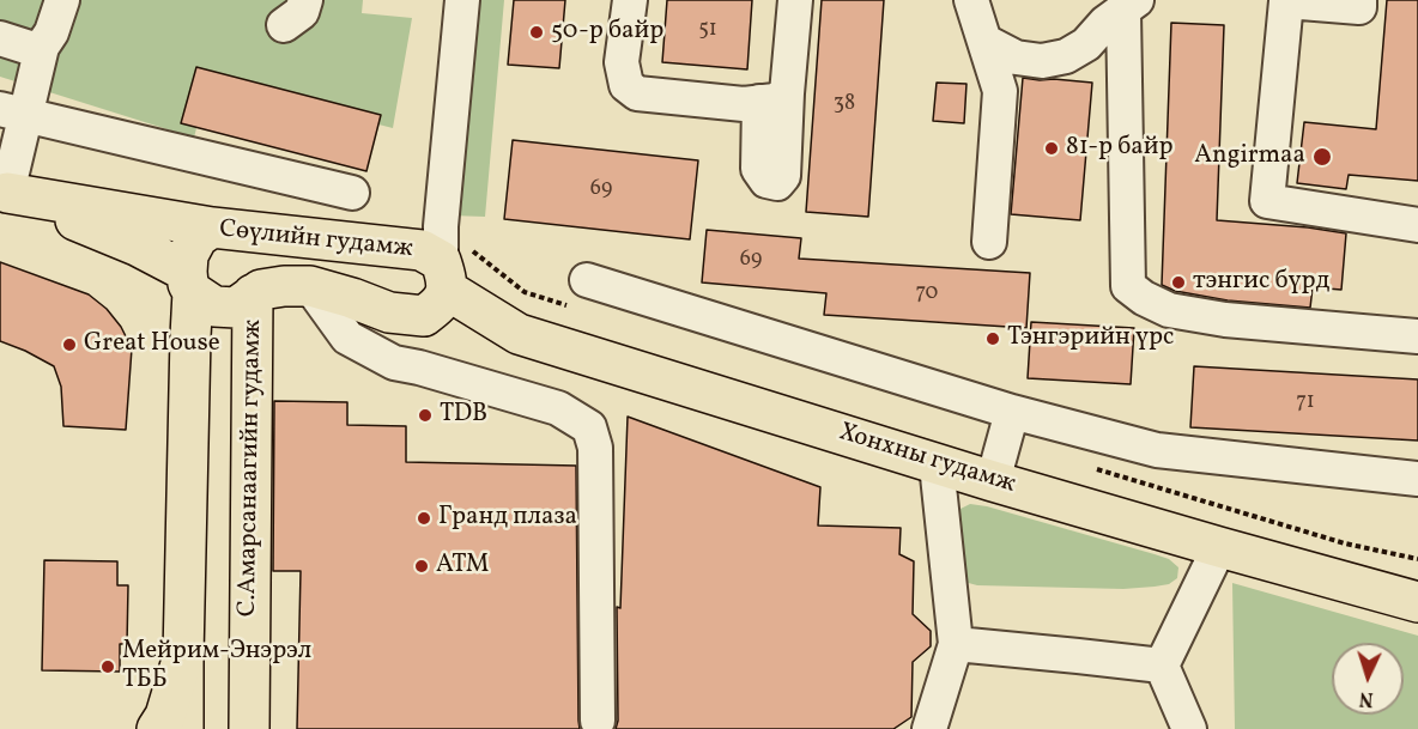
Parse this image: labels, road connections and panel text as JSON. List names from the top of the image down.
{
  "streets": {
    "main road": ["Сөүлийн гудамж", "Хонхны гудамж", "С.Амарсанаагийн гудамж"]
  },
  "crossings": [
    ["Сөүлийн гудамж", "Хонхны гудамж"],
    ["Сөүлийн гудамж", "С.Амарсанаагийн гудамж"]
  ],
  "places": [
    "50-р байр",
    "81-р байр",
    "Angirmaa",
    "тэнгис бүрд",
    "Тэнгэрийн үрс",
    "Great House",
    "TDB",
    "Гранд плаза",
    "ATM",
    "Мейрим-Энэрэл ТББ"
  ],
  "house_numbers": [
    "51",
    "38",
    "69",
    "69",
    "70",
    "71"
  ],
  "north": "bottom"
}
